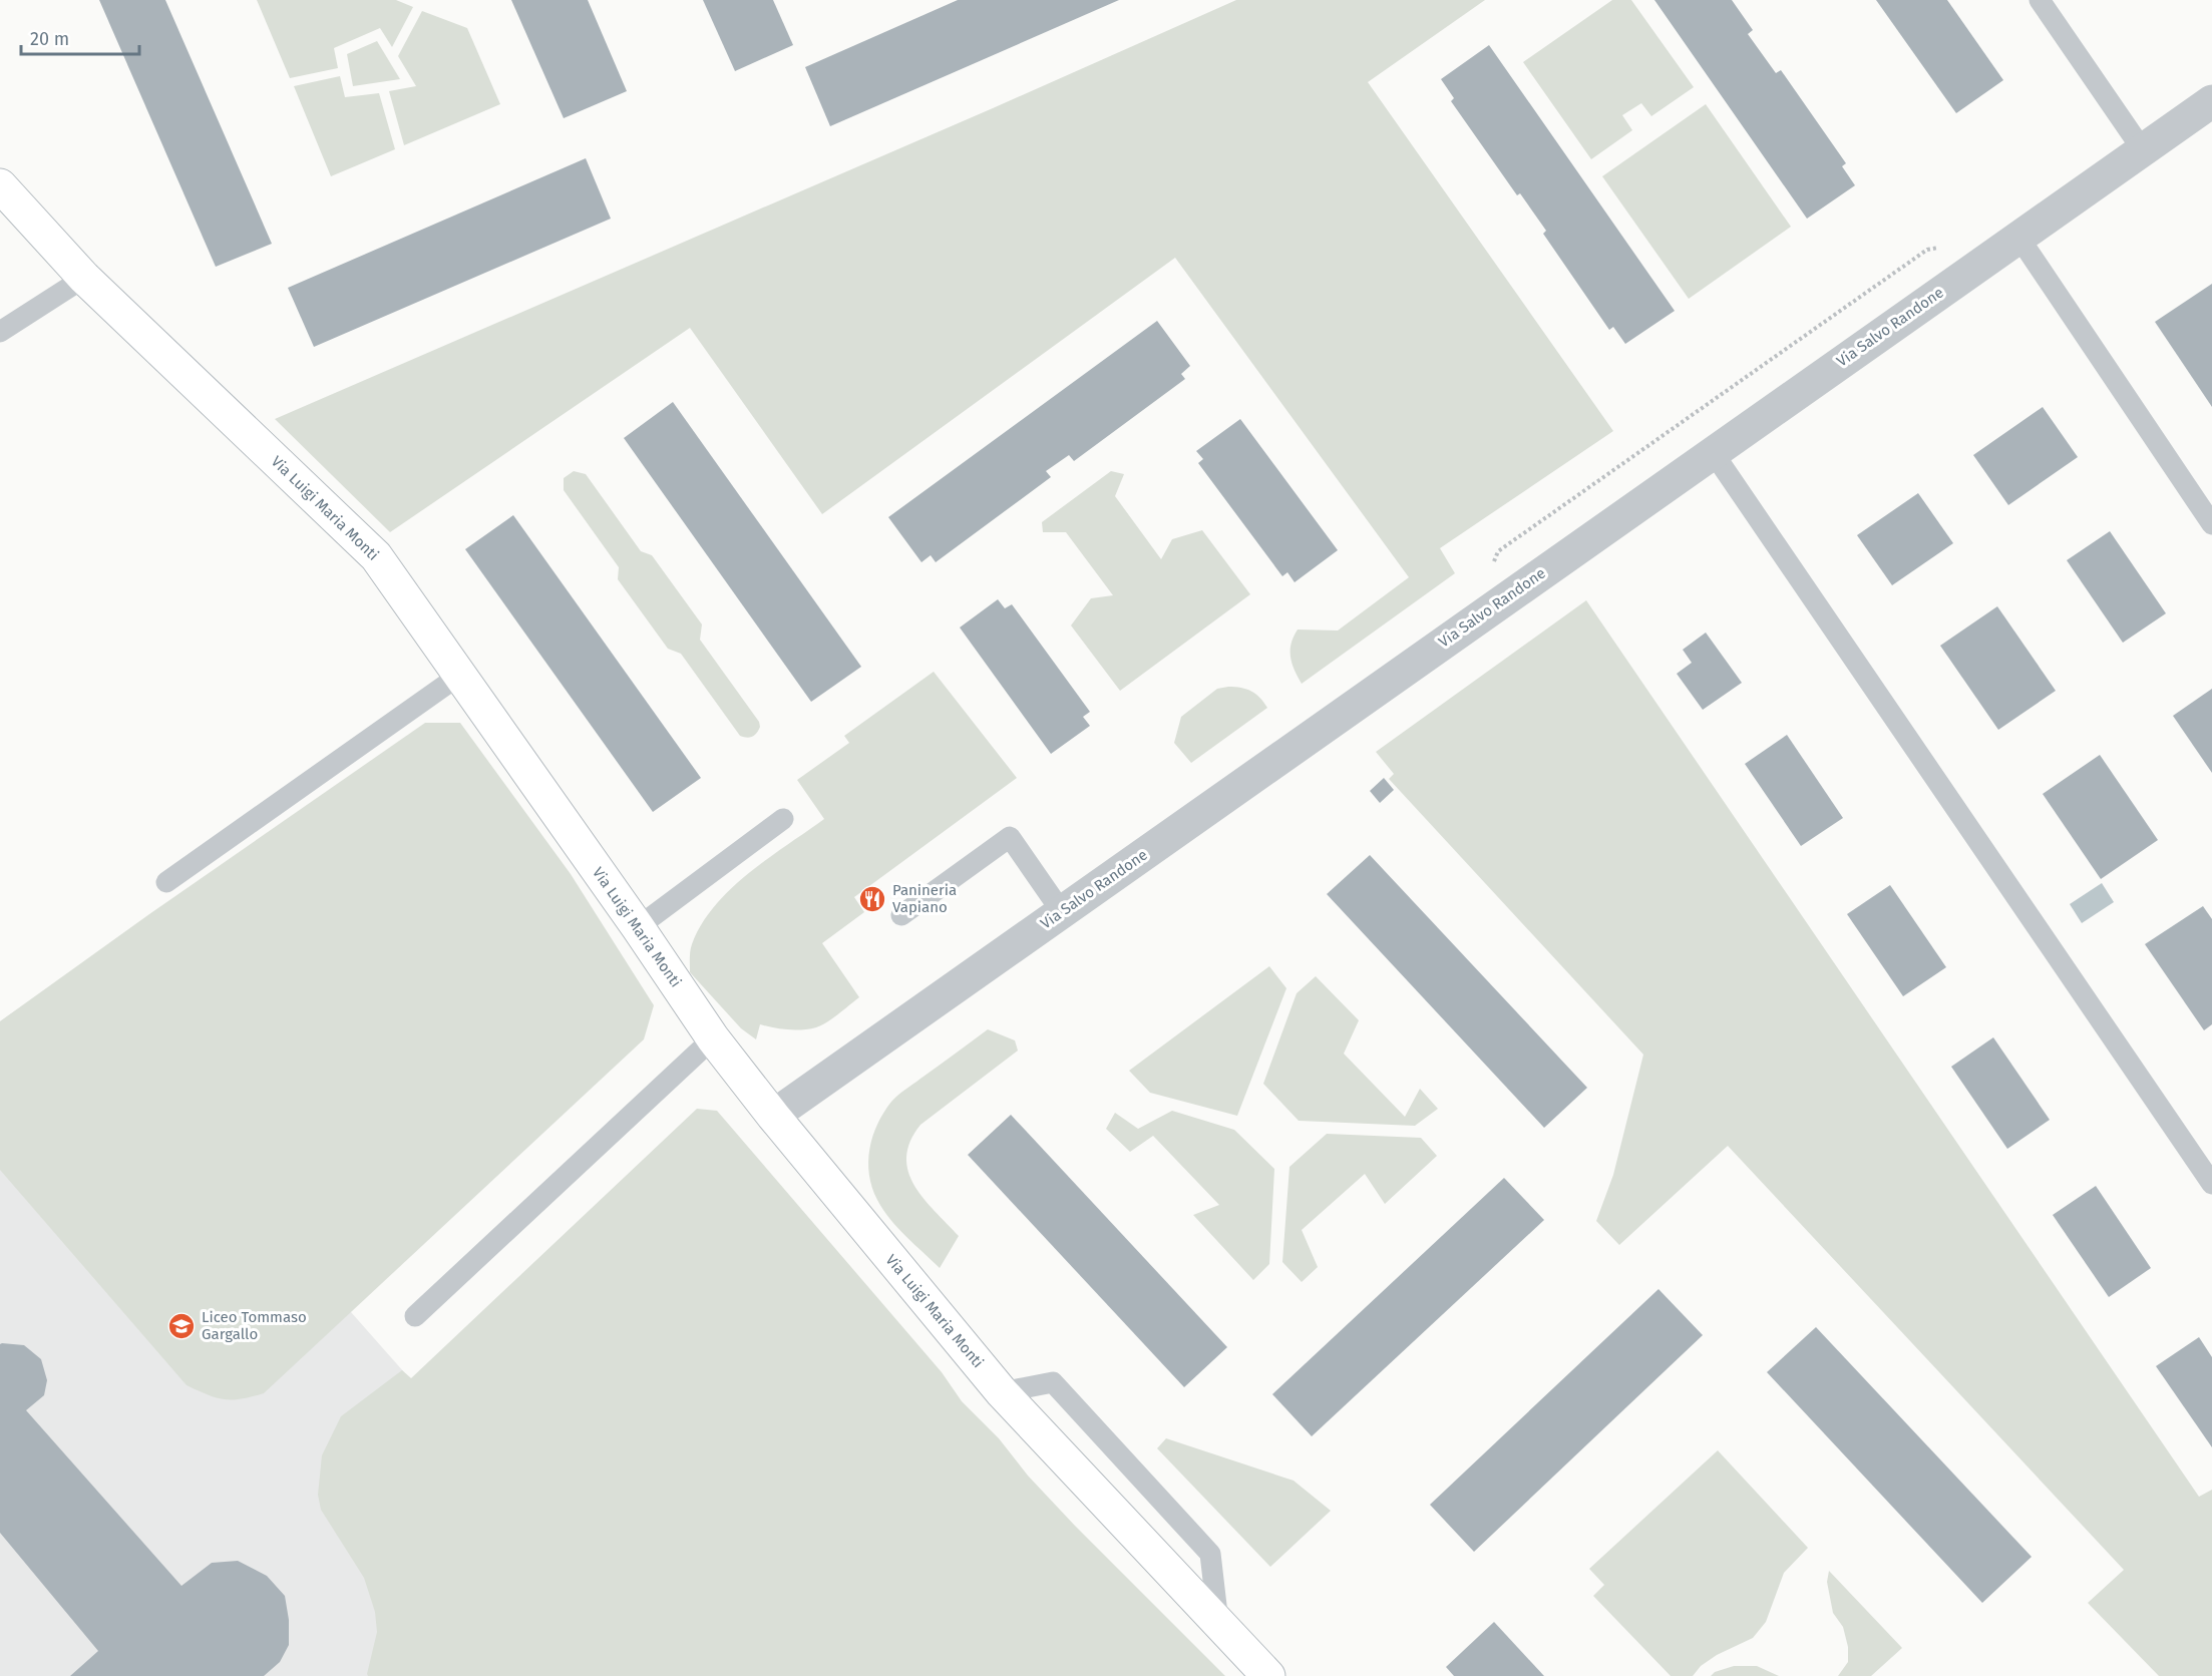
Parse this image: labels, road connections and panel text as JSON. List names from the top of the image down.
{
  "streets": {
    "street": ["Via Salvo Randone", "Via Luigi Maria Monti"]
  },
  "crossings": [
    ["Via Salvo Randone", "Via Luigi Maria Monti"]
  ],
  "places": {
    "restaurant": ["Panineria Vapiano"],
    "school or university": ["Liceo Tommaso Gargallo"]
  },
  "scale_bar": "20 m"
}
